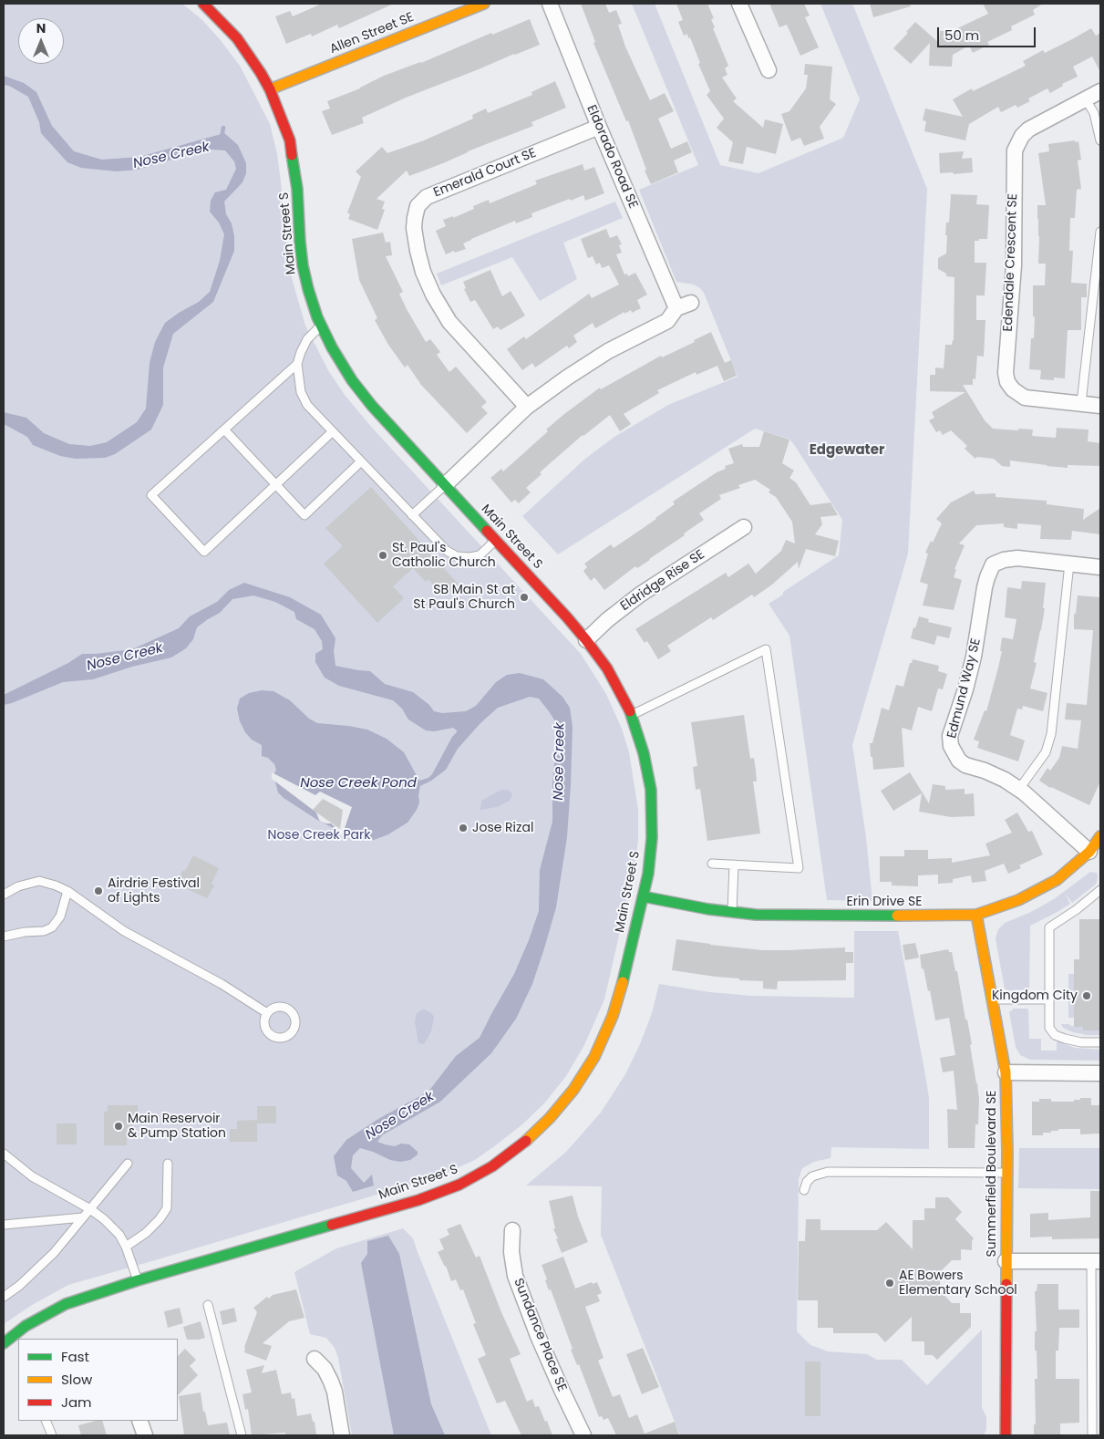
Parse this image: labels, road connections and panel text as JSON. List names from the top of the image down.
{
  "streets": {
    "main road": [
      "Allen Street SE",
      "Main Street S",
      "Erin Drive SE",
      "Summerfield Boulevard SE"
    ],
    "street": [
      "Eldorado Road SE",
      "Emerald Court SE",
      "Edendale Crescent SE",
      "Eldridge Rise SE",
      "Edmund Way SE",
      "Sundance Place SE"
    ]
  },
  "crossings": [
    ["Allen Street SE", "Main Street S"],
    ["Eldorado Road SE", "Emerald Court SE"],
    ["Main Street S", "Eldridge Rise SE"],
    ["Main Street S", "Erin Drive SE"],
    ["Edmund Way SE", "Erin Drive SE"],
    ["Erin Drive SE", "Summerfield Boulevard SE"]
  ],
  "districts": ["Edgewater"],
  "water": ["Nose Creek", "Nose Creek Pond"],
  "parks": ["Nose Creek Park"],
  "places": [
    "St. Paul's Catholic Church",
    "SB Main St at St Paul's Church",
    "Jose Rizal",
    "Airdrie Festival of Lights",
    "Kingdom City",
    "Main Reservoir & Pump Station",
    "AE Bowers Elementary School"
  ],
  "legend": ["Fast", "Slow", "Jam"],
  "scale_bar": "50 m",
  "north": "top"
}
